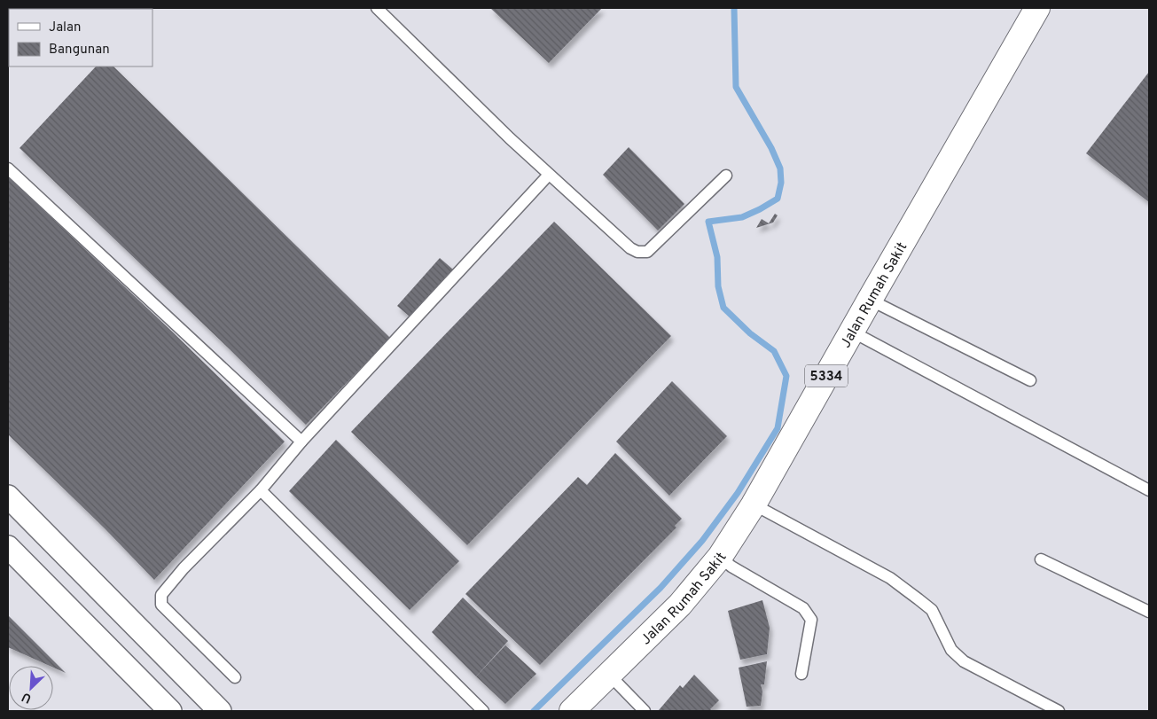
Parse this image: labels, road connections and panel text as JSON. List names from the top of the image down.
{
  "streets": {
    "main road": ["Jalan Rumah Sakit", "5334"]
  },
  "legend": ["Jalan", "Bangunan"],
  "north": "bottom left"
}
